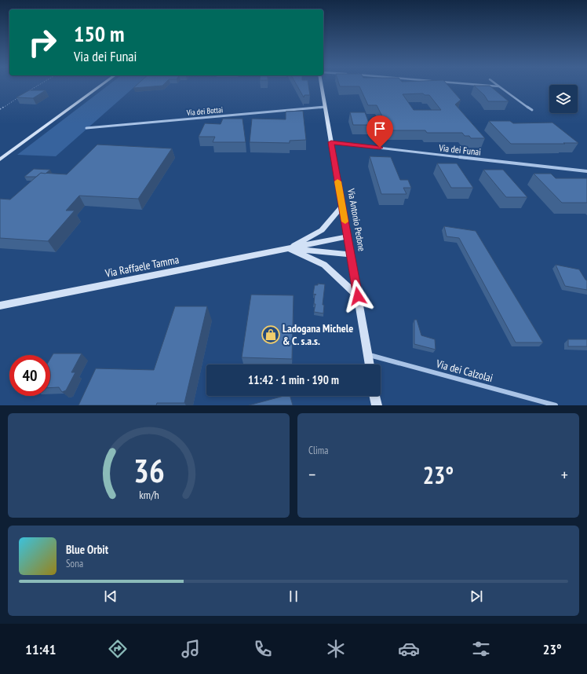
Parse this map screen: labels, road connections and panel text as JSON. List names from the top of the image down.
{
  "streets": {
    "street": [
      "Via dei Bottai",
      "Via dei Funai",
      "Via Antonio Pedone",
      "Via Raffaele Tamma",
      "Via dei Calzolai"
    ]
  },
  "crossings": [
    ["Via dei Bottai", "Via Antonio Pedone"],
    ["Via dei Funai", "Via Antonio Pedone"],
    ["Via Antonio Pedone", "Via Raffaele Tamma"],
    ["Via Antonio Pedone", "Via dei Calzolai"]
  ],
  "places": {
    "shop": ["Ladogana Michele & C. s.a.s."]
  },
  "page": {
    "turn": ["150 m", "Via dei Funai"],
    "limit": "40",
    "trip": "11:42 · 1 min · 190 m",
    "tile": "Clima",
    "heat": ["−", "23°", "+"],
    "song": ["Blue Orbit", "Sona"],
    "tabs": ["11:41", "23°"],
    "gauge": ["36", "km/h"]
  }
}
